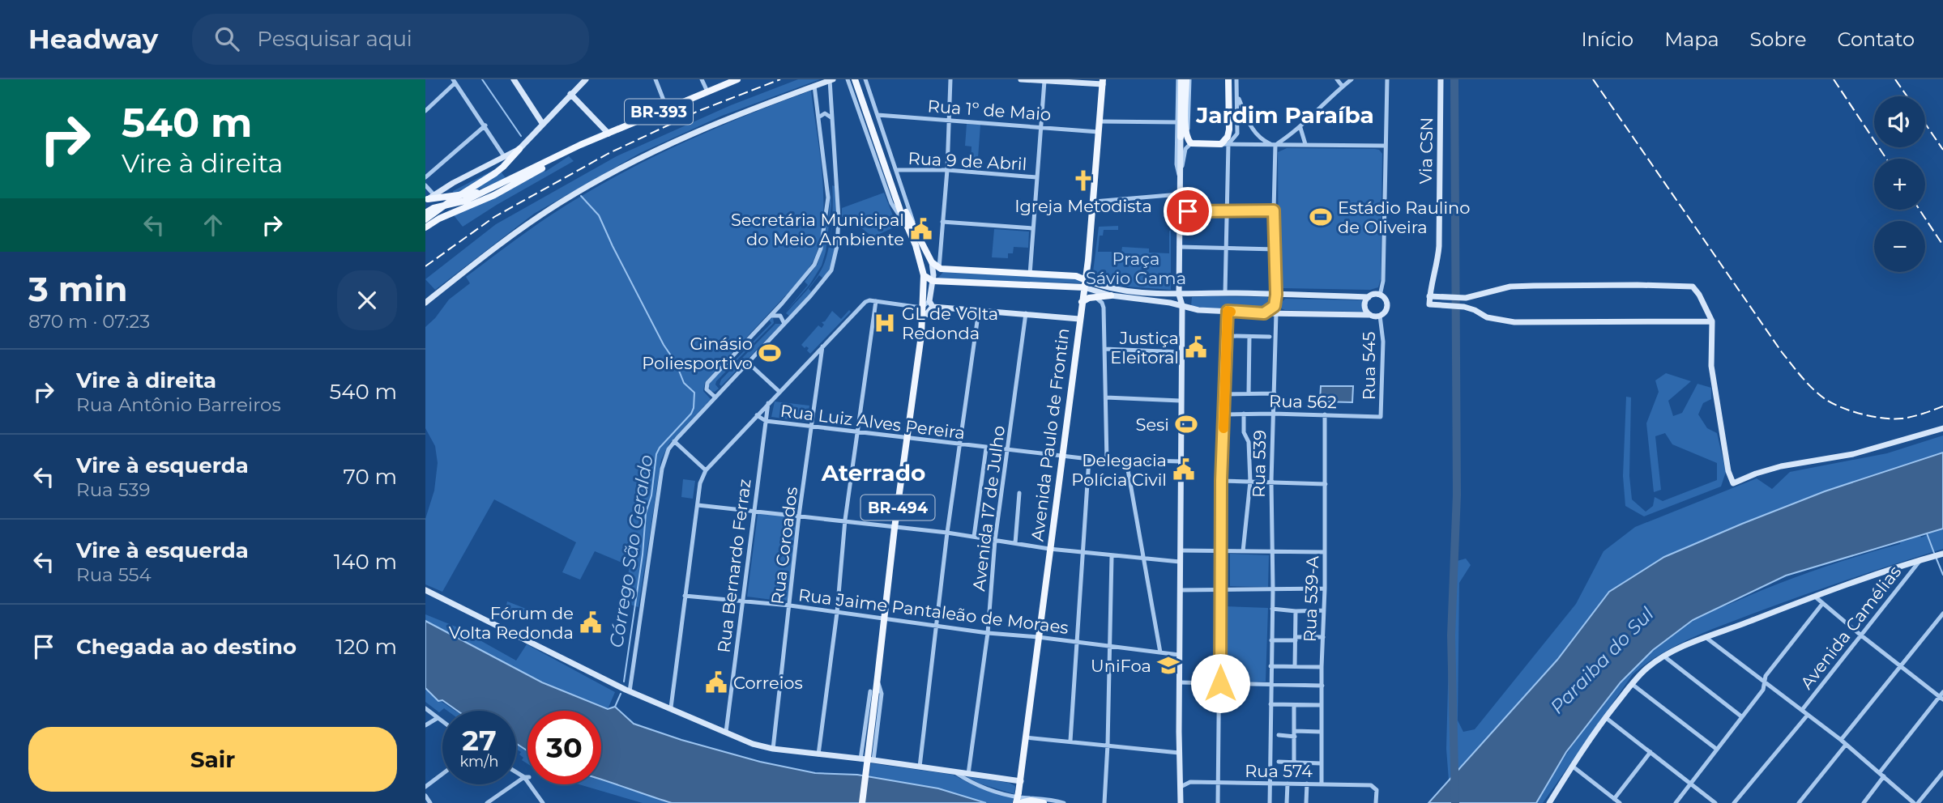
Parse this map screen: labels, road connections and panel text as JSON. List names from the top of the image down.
{
  "streets": {
    "main road": ["BR-393", "Avenida Paulo de Frontin", "BR-494"],
    "street": [
      "Rua 1º de Maio",
      "Via CSN",
      "Rua 9 de Abril",
      "Rua 545",
      "Rua 562",
      "Rua Luiz Alves Pereira",
      "Rua 539",
      "Avenida 17 de Julho",
      "Rua Coroados",
      "Rua Bernardo Ferraz",
      "Rua 539-A",
      "Rua Jaime Pantaleão de Moraes",
      "Avenida Camélias",
      "Rua 574"
    ]
  },
  "crossings": [
    ["Rua 1º de Maio", "Avenida Paulo de Frontin"],
    ["Rua 545", "Rua 562"],
    ["Rua 562", "Rua 539"],
    ["Rua 562", "Rua 539-A"],
    ["Rua Luiz Alves Pereira", "Avenida Paulo de Frontin"],
    ["Rua Luiz Alves Pereira", "BR-494"],
    ["Rua Luiz Alves Pereira", "Avenida 17 de Julho"],
    ["Rua Luiz Alves Pereira", "Rua Coroados"],
    ["Rua Luiz Alves Pereira", "Rua Bernardo Ferraz"],
    ["Avenida Paulo de Frontin", "Rua Jaime Pantaleão de Moraes"],
    ["Rua 539", "Rua 574"],
    ["BR-494", "Rua Jaime Pantaleão de Moraes"],
    ["Avenida 17 de Julho", "Rua Jaime Pantaleão de Moraes"],
    ["Rua Coroados", "Rua Jaime Pantaleão de Moraes"],
    ["Rua Bernardo Ferraz", "Rua Jaime Pantaleão de Moraes"],
    ["Rua 539-A", "Rua 574"]
  ],
  "districts": ["Jardim Paraíba", "Aterrado"],
  "water": ["Córrego São Geraldo", "Paraiba do Sul"],
  "parks": ["Praça Sávio Gama"],
  "places": {
    "church": ["Igreja Metodista"],
    "sports": ["Estádio Raulino de Oliveira", "Ginásio Poliesportivo", "Sesi"],
    "public building": [
      "Secretária Municipal do Meio Ambiente",
      "Justiça Eleitoral",
      "Delegacia Polícia Civil",
      "Fórum de Volta Redonda",
      "Correios"
    ],
    "hospital": ["GL de Volta Redonda"],
    "school or university": ["UniFoa"]
  },
  "page": {
    "header": "Headway",
    "search": "Pesquisar aqui",
    "nav": [
      "Início",
      "Mapa",
      "Sobre",
      "Contato"
    ],
    "turn": ["540 m", "Vire à direita"],
    "map_buttons": ["+", "−"],
    "heading": ["3 min", "870 m · 07:23"],
    "list": [
      {
        "name": "Vire à direita",
        "note": "Rua Antônio Barreiros",
        "value": "540 m"
      },
      {
        "name": "Vire à esquerda",
        "note": "Rua 539",
        "value": "70 m"
      },
      {
        "name": "Vire à esquerda",
        "note": "Rua 554",
        "value": "140 m"
      },
      {
        "name": "Chegada ao destino",
        "value": "120 m"
      }
    ],
    "speed": "27 km/h",
    "limit": "30",
    "buttons": "Sair"
  }
}
